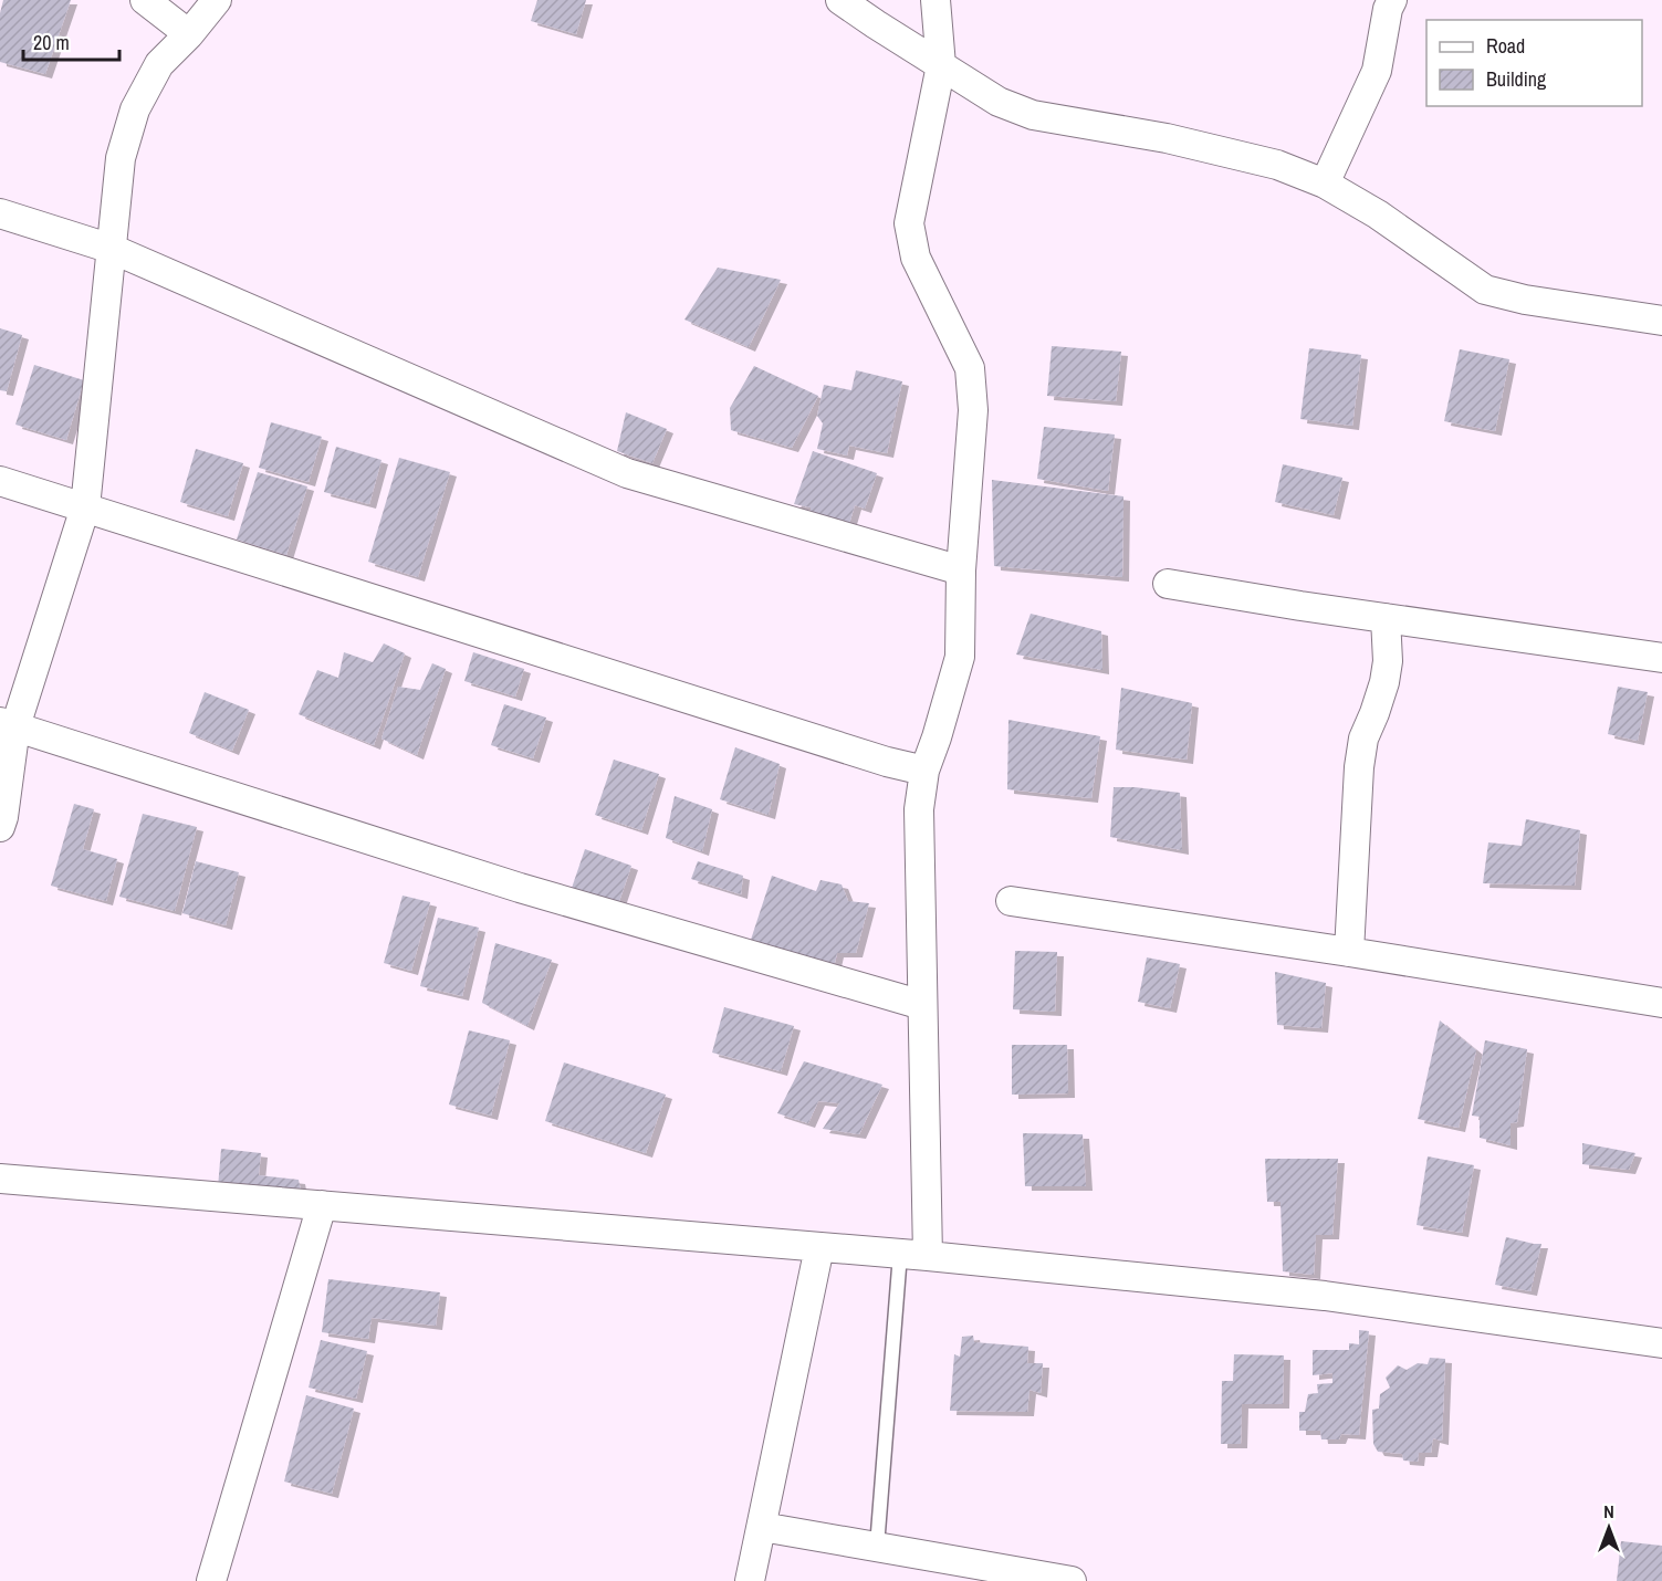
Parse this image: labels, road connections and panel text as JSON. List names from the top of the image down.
{
  "legend": ["Road", "Building"],
  "scale_bar": "20 m",
  "north": "top"
}
